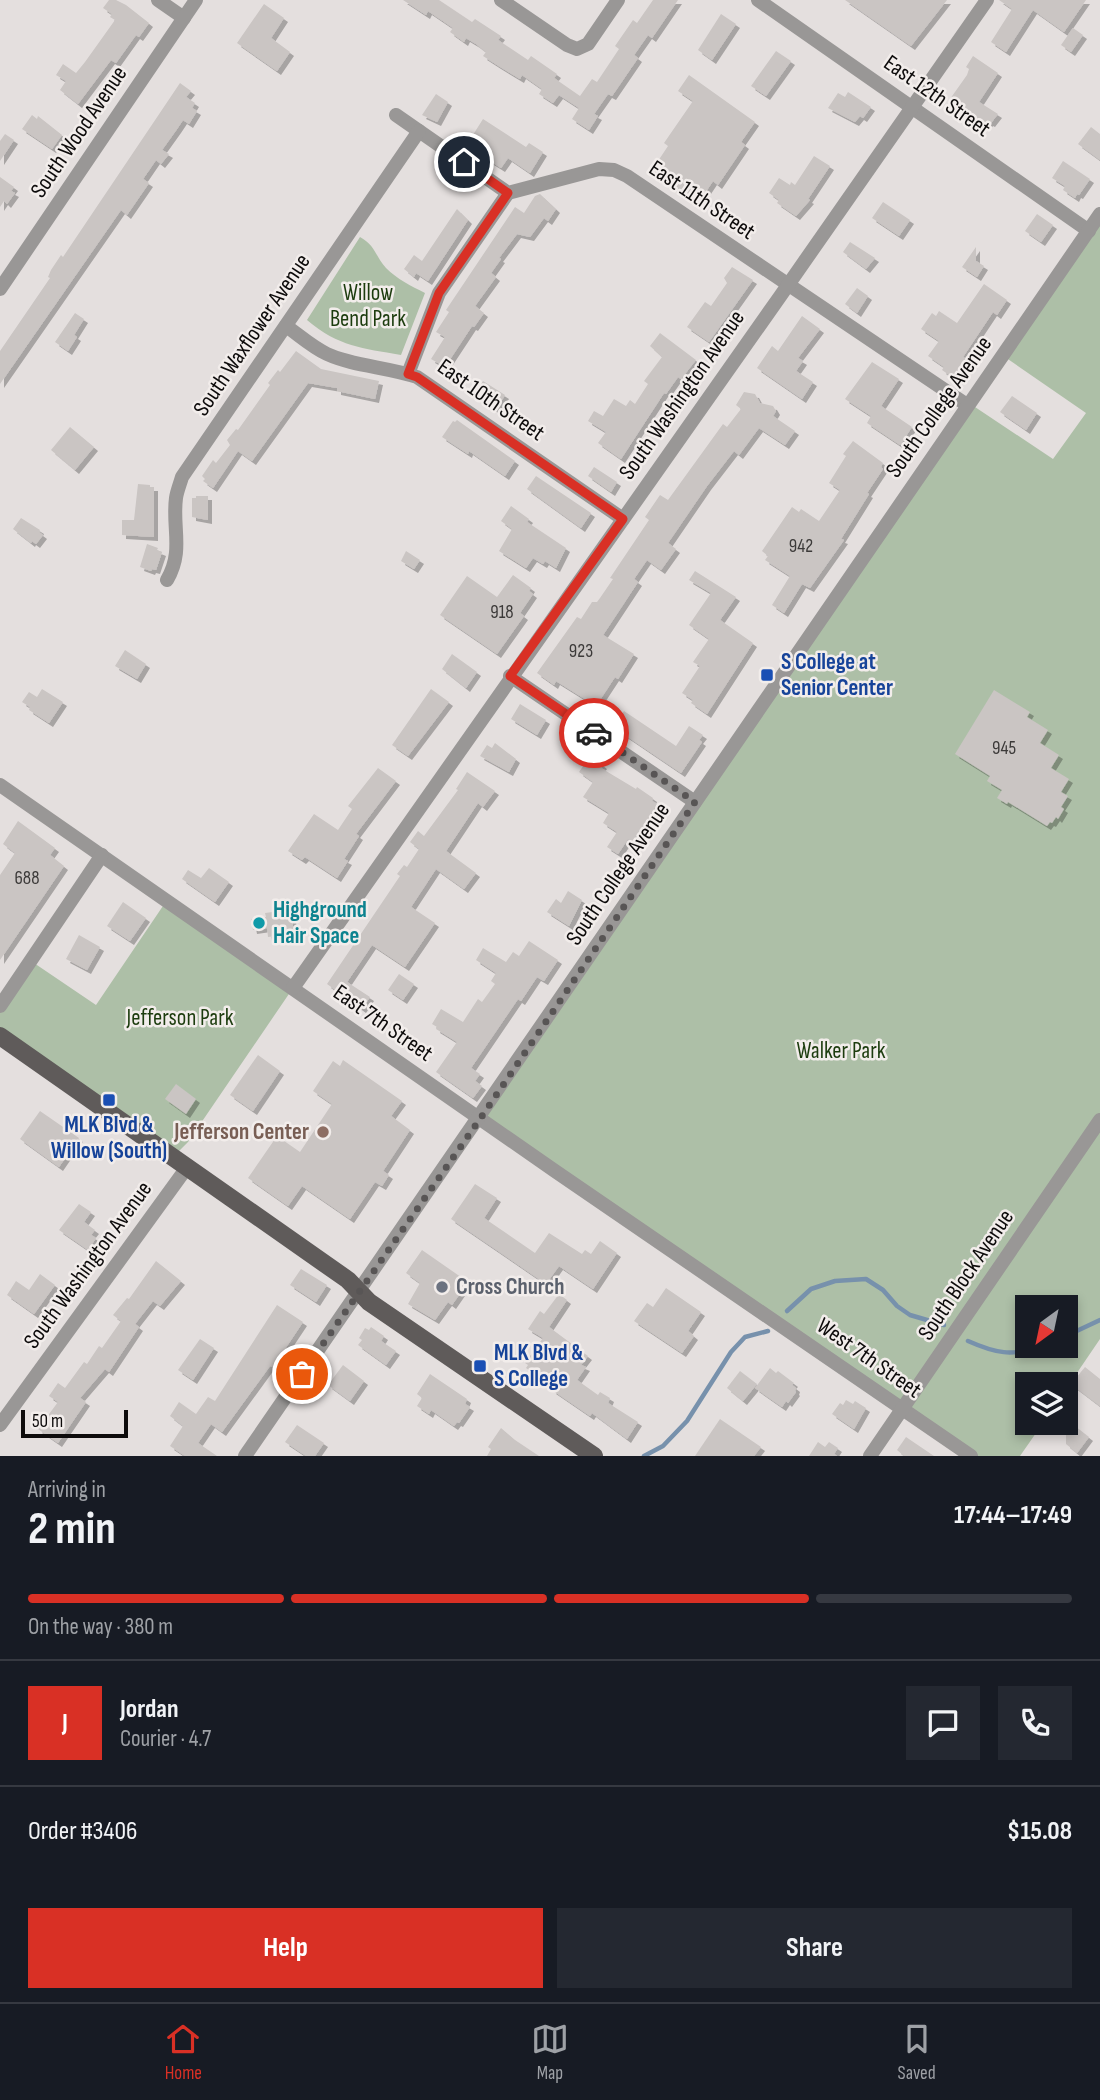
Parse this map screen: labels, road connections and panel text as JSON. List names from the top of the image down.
{
  "streets": {
    "street": [
      "East 12th Street",
      "South Wood Avenue",
      "East 11th Street",
      "South Waxflower Avenue",
      "South Washington Avenue",
      "East 10th Street",
      "South College Avenue",
      "East 7th Street",
      "South Block Avenue",
      "West 7th Street"
    ]
  },
  "crossings": [
    ["East 12th Street", "South Washington Avenue"],
    ["East 12th Street", "South College Avenue"],
    ["East 11th Street", "South Washington Avenue"],
    ["East 11th Street", "South College Avenue"],
    ["South Waxflower Avenue", "East 10th Street"],
    ["South Washington Avenue", "East 10th Street"],
    ["South Washington Avenue", "East 7th Street"],
    ["South College Avenue", "East 7th Street"],
    ["East 7th Street", "West 7th Street"],
    ["South Block Avenue", "West 7th Street"]
  ],
  "parks": ["Willow Bend Park", "Jefferson Park", "Walker Park"],
  "places": {
    "transit": ["S College at Senior Center", "MLK Blvd & Willow (South)", "MLK Blvd & S College"],
    "other": ["Highground Hair Space", "Jefferson Center", "Cross Church"]
  },
  "house_numbers": [
    "942",
    "918",
    "923",
    "945",
    "688"
  ],
  "scale_bar": "50 m",
  "north": "bottom left",
  "page": {
    "scale": "50 m",
    "heading": ["2 min", "Arriving in", "17:44–17:49"],
    "panel": [
      "Jordan",
      "Courier · 4.7",
      "Order #3406",
      "$15.08"
    ],
    "bar": "On the way · 380 m",
    "round": "J",
    "buttons": ["Help", "Share"],
    "tabs": ["Home", "Map", "Saved"]
  }
}
